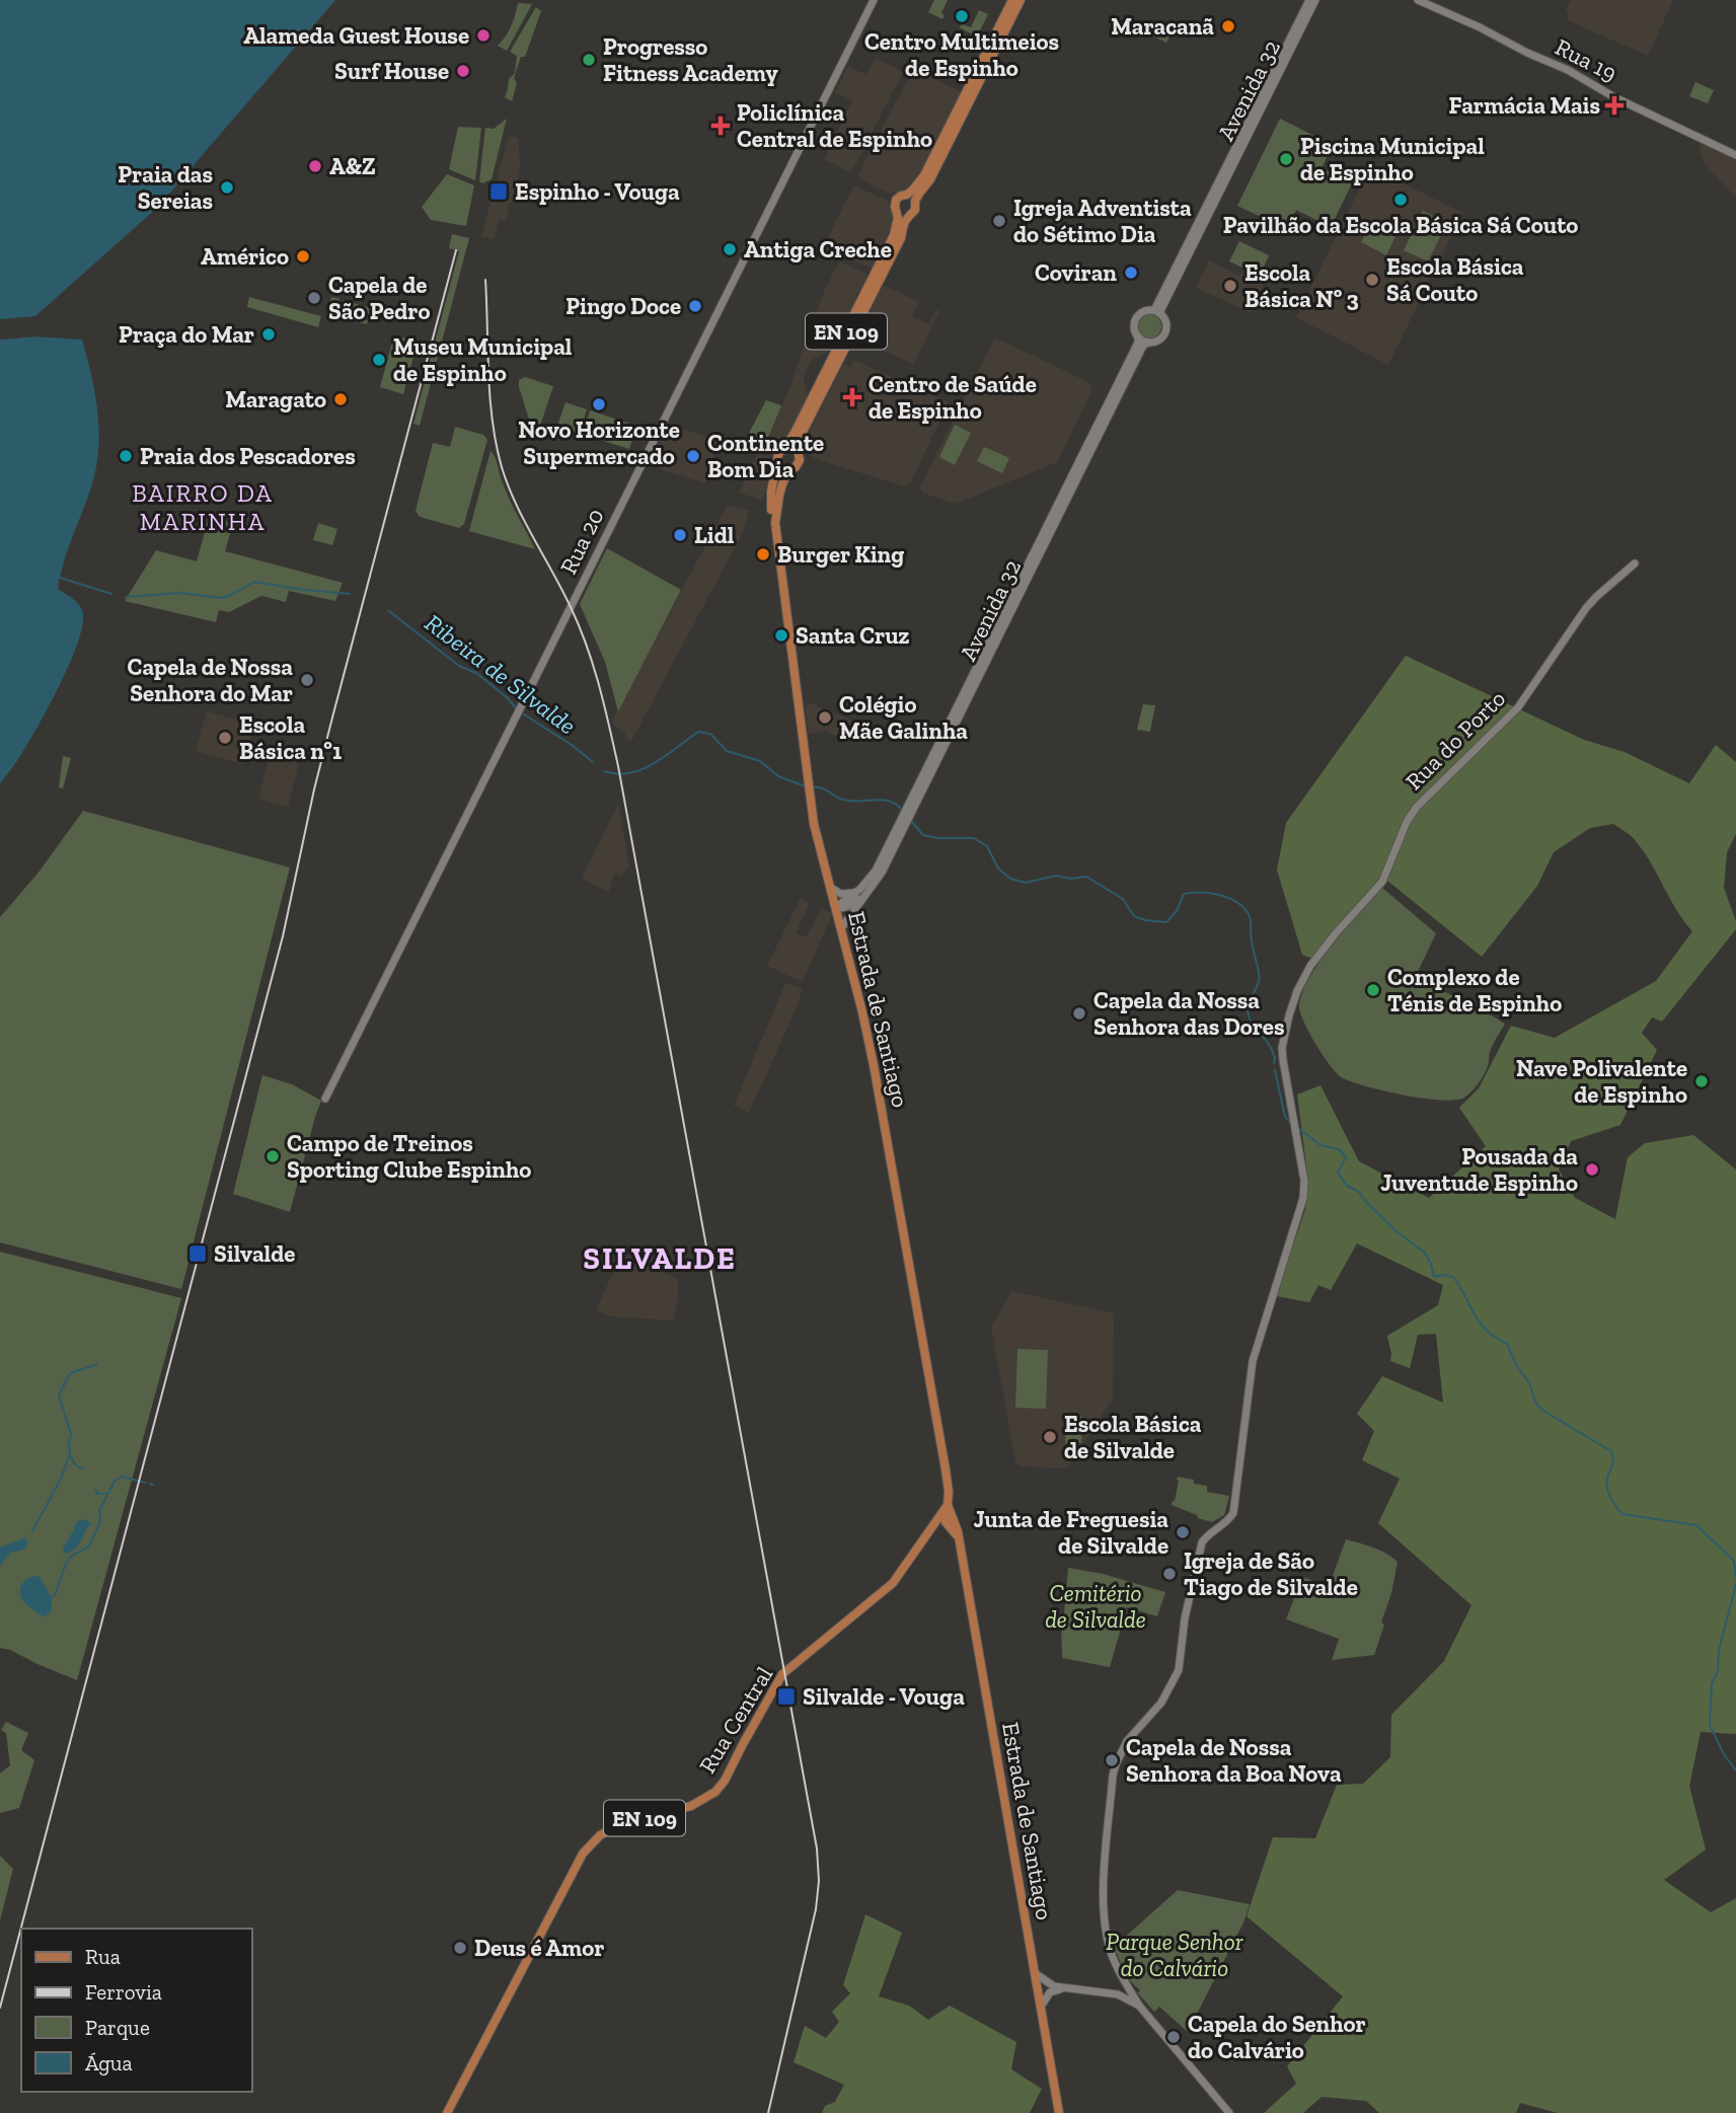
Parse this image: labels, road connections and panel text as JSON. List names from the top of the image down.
{
  "streets": {
    "main road": [
      "Rua 19",
      "Avenida 32",
      "EN 109",
      "Rua 20",
      "Rua do Porto",
      "Estrada de Santiago",
      "Rua Central"
    ]
  },
  "crossings": [
    ["Avenida 32", "Estrada de Santiago"],
    ["EN 109", "Estrada de Santiago"],
    ["Estrada de Santiago", "Rua Central"]
  ],
  "districts": ["BAIRRO DA MARINHA", "SILVALDE"],
  "water": ["Ribeira de Silvalde"],
  "parks": ["Cemitério de Silvalde", "Parque Senhor do Calvário"],
  "places": {
    "other": [
      "Centro Multimeios de Espinho",
      "Maracanã",
      "Alameda Guest House",
      "Progresso Fitness Academy",
      "Surf House",
      "Piscina Municipal de Espinho",
      "A&Z",
      "Praia das Sereias",
      "Pavilhão da Escola Básica Sá Couto",
      "Igreja Adventista do Sétimo Dia",
      "Antiga Creche",
      "Américo",
      "Coviran",
      "Escola Básica Sá Couto",
      "Escola Básica Nº 3",
      "Capela de São Pedro",
      "Pingo Doce",
      "Praça do Mar",
      "Museu Municipal de Espinho",
      "Maragato",
      "Novo Horizonte Supermercado",
      "Praia dos Pescadores",
      "Continente Bom Dia",
      "Lidl",
      "Burger King",
      "Santa Cruz",
      "Capela de Nossa Senhora do Mar",
      "Colégio Mãe Galinha",
      "Escola Básica nº1",
      "Complexo de Ténis de Espinho",
      "Capela da Nossa Senhora das Dores",
      "Nave Polivalente de Espinho",
      "Campo de Treinos Sporting Clube Espinho",
      "Pousada da Juventude Espinho",
      "Escola Básica de Silvalde",
      "Junta de Freguesia de Silvalde",
      "Igreja de São Tiago de Silvalde",
      "Capela de Nossa Senhora da Boa Nova",
      "Deus é Amor",
      "Capela do Senhor do Calvário"
    ],
    "health": ["Farmácia Mais", "Policlínica Central de Espinho", "Centro de Saúde de Espinho"],
    "transit": ["Espinho - Vouga", "Silvalde", "Silvalde - Vouga"]
  },
  "legend": [
    "Rua",
    "Ferrovia",
    "Parque",
    "Água"
  ]
}
